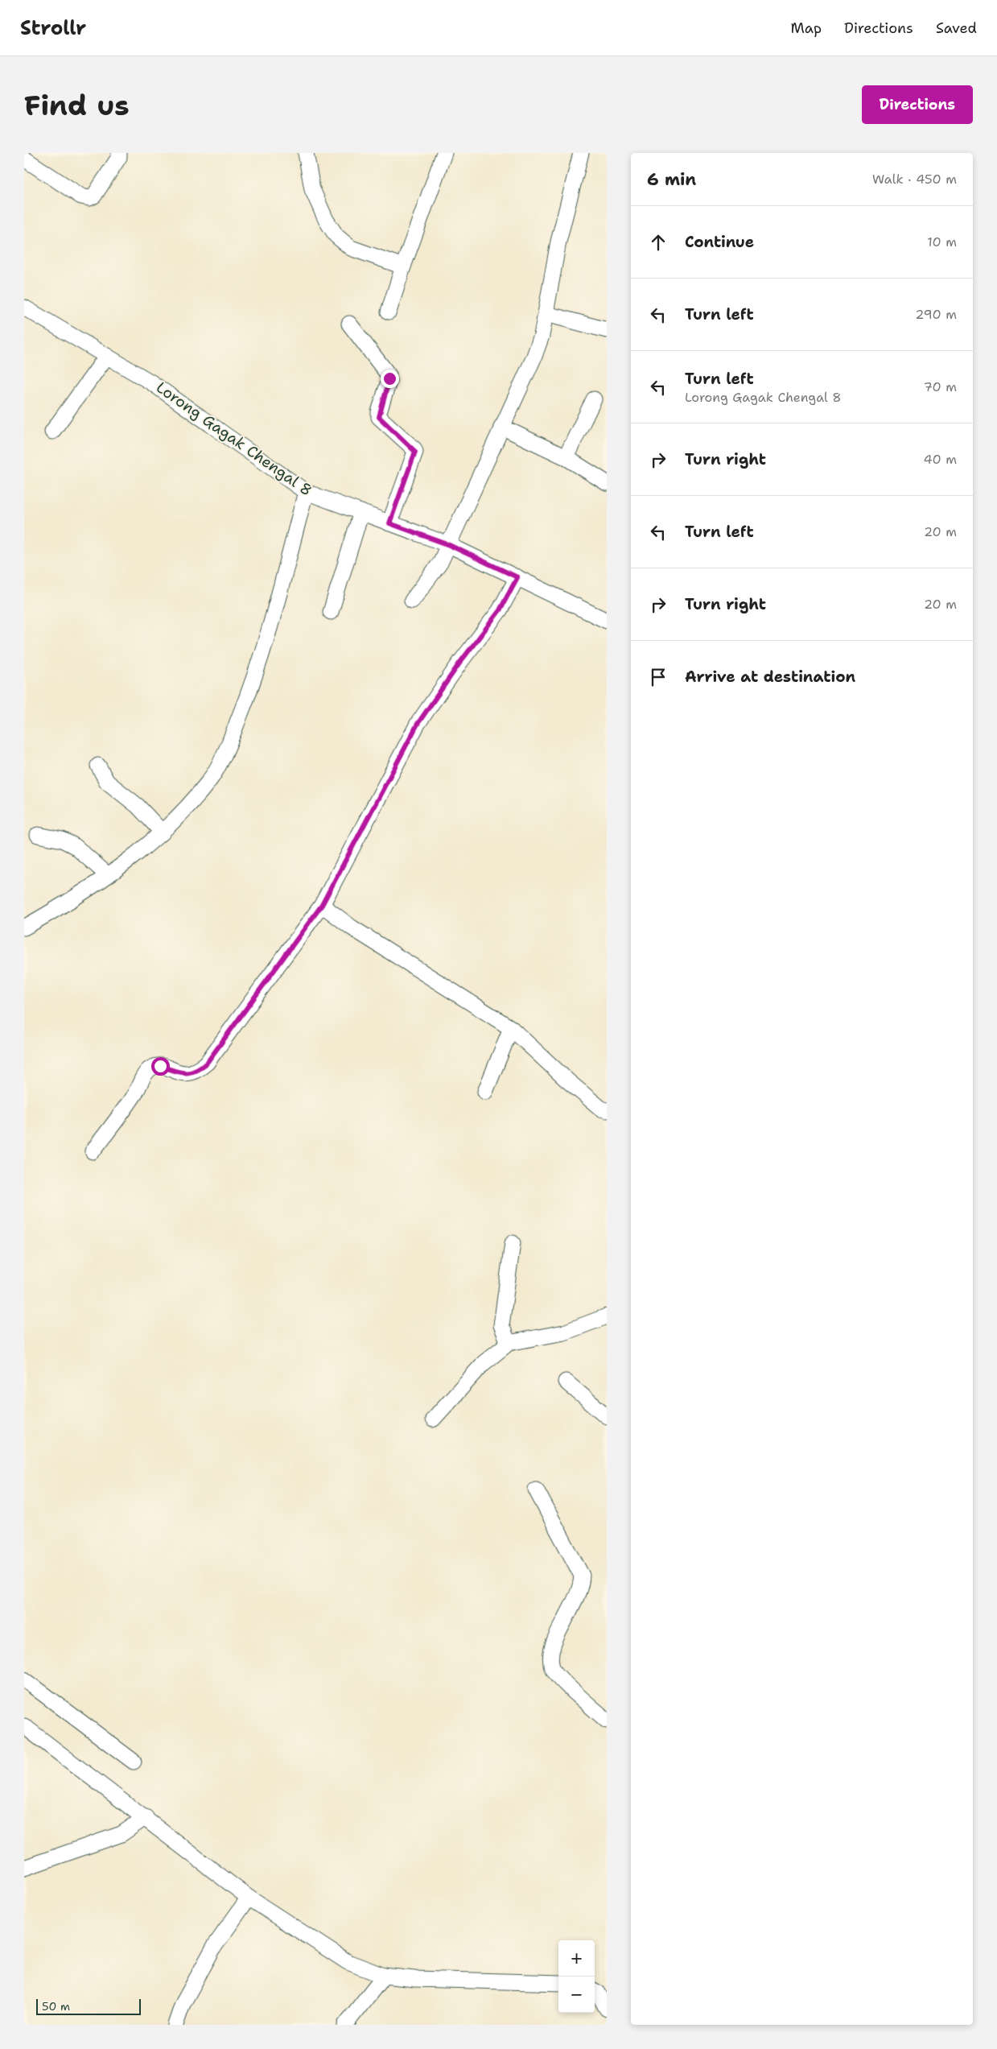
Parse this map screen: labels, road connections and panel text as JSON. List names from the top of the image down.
{
  "streets": {
    "street": ["Lorong Gagak Chengal 8"]
  },
  "scale_bar": "50 m",
  "page": {
    "header": "Strollr",
    "nav": ["Map", "Directions", "Saved"],
    "buttons": "Directions",
    "title": "Find us",
    "heading": ["6 min", "Walk · 450 m"],
    "list": [
      ["Continue", "10 m"],
      ["Turn left", "290 m"],
      ["Turn left", "Lorong Gagak Chengal 8", "70 m"],
      ["Turn right", "40 m"],
      ["Turn left", "20 m"],
      ["Turn right", "20 m"],
      "Arrive at destination"
    ],
    "map_buttons": ["+", "−"],
    "scale": "50 m"
  }
}
